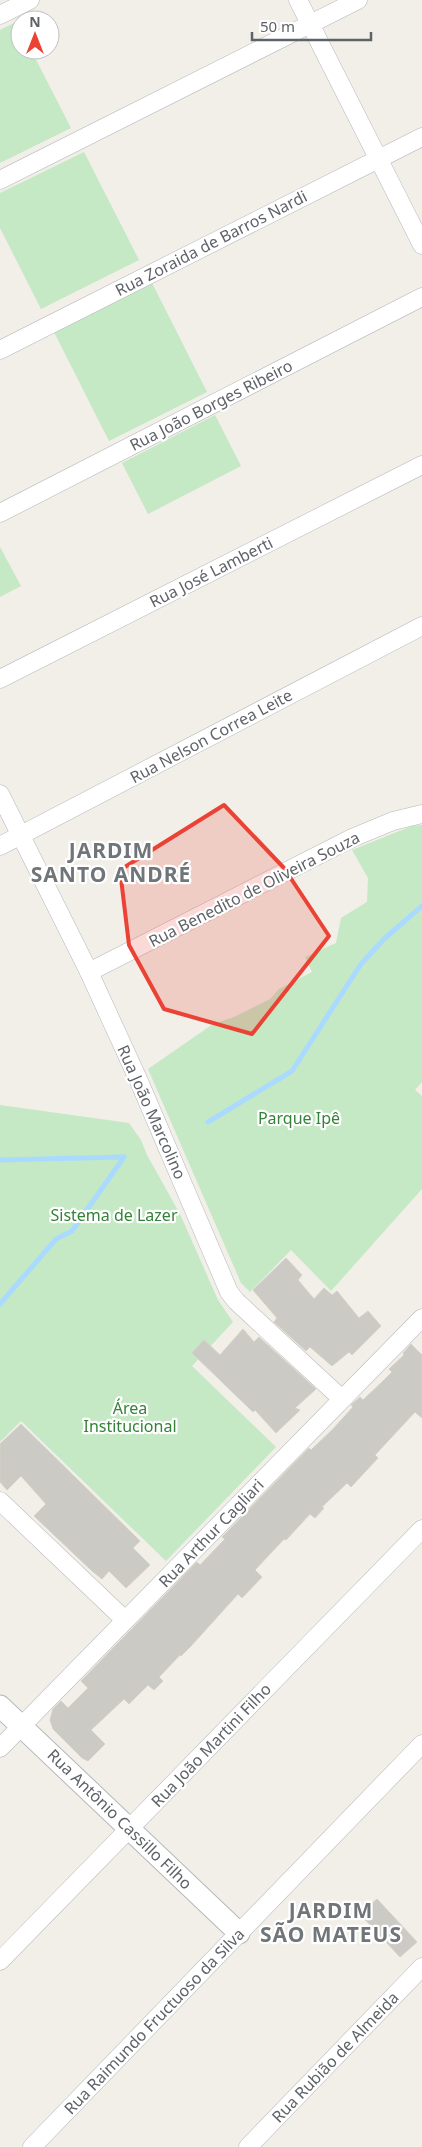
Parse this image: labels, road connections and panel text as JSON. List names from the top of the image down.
{
  "streets": {
    "street": [
      "Rua Zoraida de Barros Nardi",
      "Rua João Borges Ribeiro",
      "Rua José Lamberti",
      "Rua Nelson Correa Leite",
      "Rua Benedito de Oliveira Souza",
      "Rua João Marcolino",
      "Rua Arthur Cagliari",
      "Rua João Martini Filho",
      "Rua Antônio Cassillo Filho",
      "Rua Raimundo Fructuoso da Silva",
      "Rua Rubião de Almeida"
    ]
  },
  "crossings": [
    ["Rua Nelson Correa Leite", "Rua João Marcolino"],
    ["Rua Benedito de Oliveira Souza", "Rua João Marcolino"],
    ["Rua João Marcolino", "Rua Arthur Cagliari"],
    ["Rua Arthur Cagliari", "Rua Antônio Cassillo Filho"],
    ["Rua João Martini Filho", "Rua Antônio Cassillo Filho"],
    ["Rua Antônio Cassillo Filho", "Rua Raimundo Fructuoso da Silva"]
  ],
  "districts": ["JARDIM SANTO ANDRÉ", "JARDIM SÃO MATEUS"],
  "parks": ["Parque Ipê", "Sistema de Lazer", "Área Institucional"],
  "scale_bar": "50 m",
  "north": "top"
}
